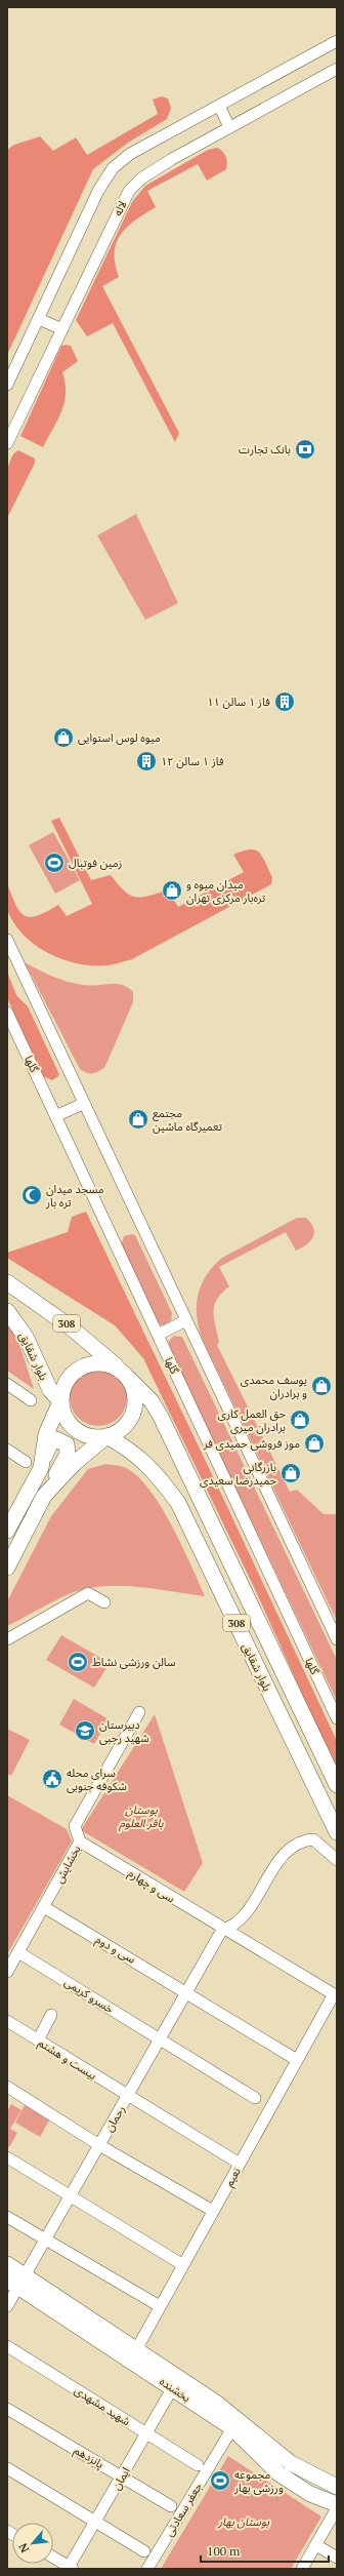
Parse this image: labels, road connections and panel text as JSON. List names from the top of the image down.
{
  "streets": {
    "main road": ["308", "بلوار شقایق", "بخشنده"],
    "street": [
      "لاله",
      "گلها",
      "بخشایش",
      "سی و چهارم",
      "سی و دوم",
      "خسرو کریمی",
      "بیست و هشتم",
      "رحمان",
      "نعیم",
      "شهید مشهدی",
      "پانزدهم",
      "ایمان",
      "جعفر سعادتی"
    ]
  },
  "crossings": [
    ["بخشایش", "سی و چهارم"],
    ["بخشایش", "سی و دوم"],
    ["بخشایش", "خسرو کریمی"],
    ["سی و چهارم", "رحمان"],
    ["سی و چهارم", "نعیم"],
    ["سی و دوم", "رحمان"],
    ["سی و دوم", "نعیم"],
    ["خسرو کریمی", "رحمان"],
    ["بیست و هشتم", "رحمان"],
    ["بیست و هشتم", "نعیم"],
    ["رحمان", "بخشنده"],
    ["نعیم", "بخشنده"],
    ["بخشنده", "ایمان"],
    ["بخشنده", "جعفر سعادتی"],
    ["شهید مشهدی", "ایمان"],
    ["پانزدهم", "ایمان"]
  ],
  "parks": ["بوستان باقر العلوم", "بوستان بهار"],
  "places": {
    "bank": ["بانک تجارت"],
    "building": ["فاز ۱ سالن ۱۱", "فاز ۱ سالن ۱۲"],
    "shop": [
      "میوه لوس استوایی",
      "میدان میوه و تره‌بار مرکزی تهران",
      "مجتمع تعمیرگاه ماشین",
      "یوسف محمدی و برادران",
      "حق العمل کاری برادران میری",
      "موز فروشی حمیدی فر",
      "بازرگانی حمیدرضا سعیدی"
    ],
    "sports": ["زمین فوتبال", "سالن ورزشی نشاط", "مجموعه ورزشی بهار"],
    "mosque": ["مسجد میدان تره بار"],
    "school or university": ["دبیرستان شهید رجبی"],
    "public building": ["سرای محله شکوفه جنوبی"]
  },
  "scale_bar": "100 m",
  "north": "bottom left"
}
